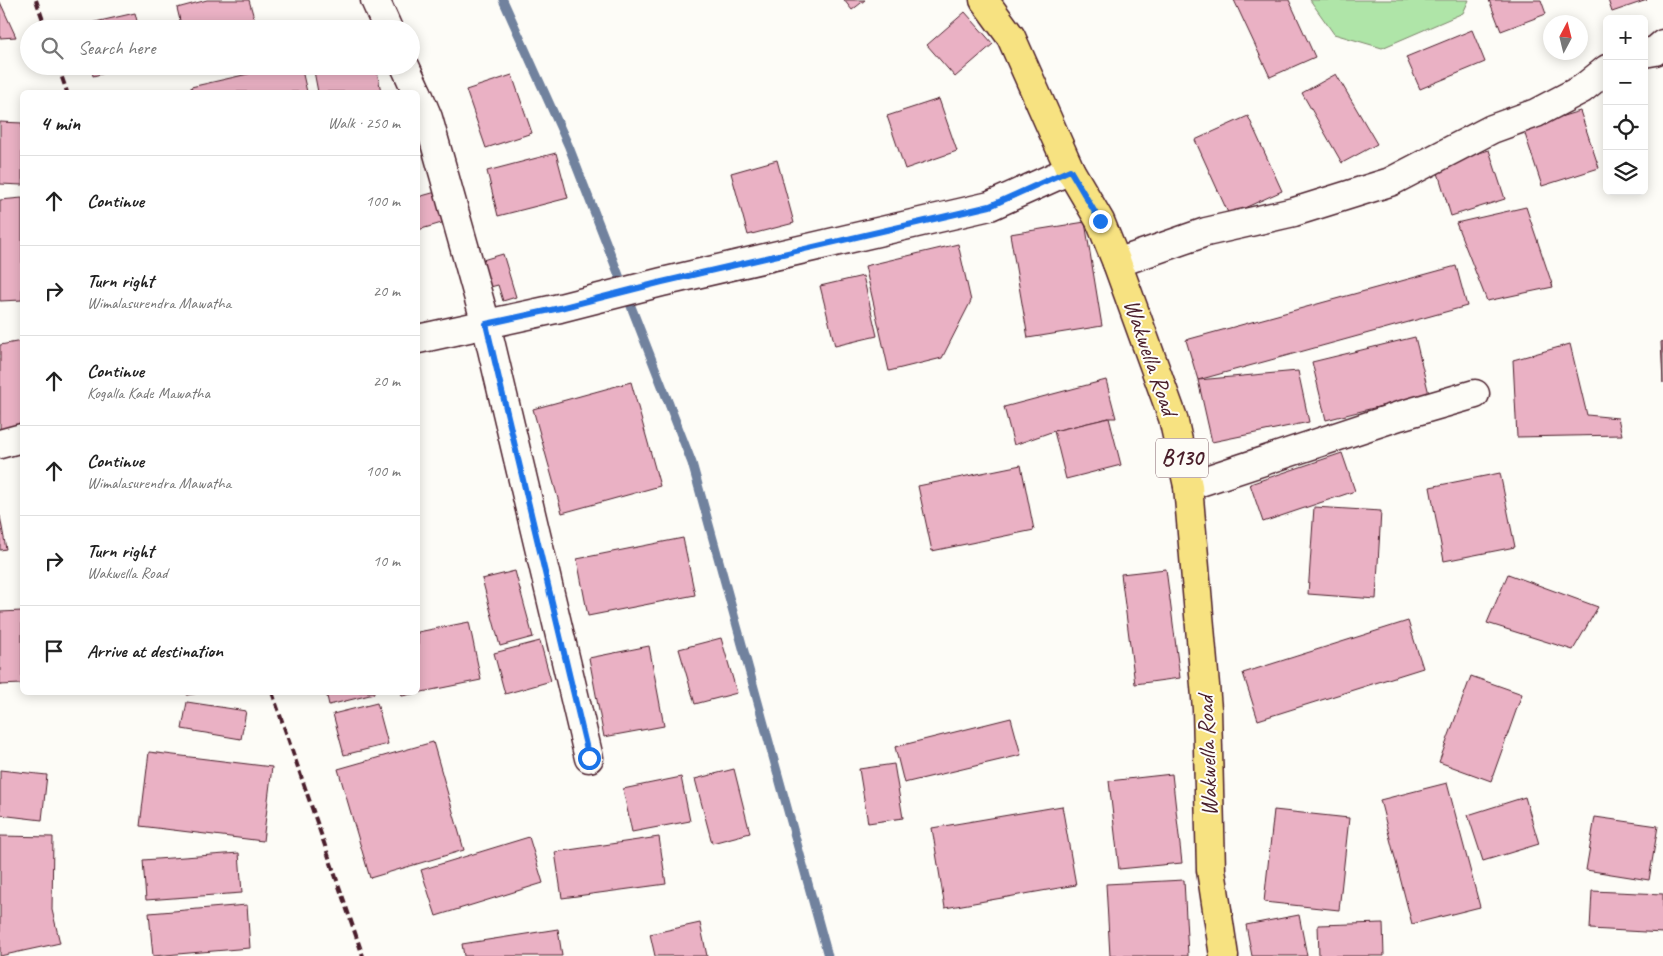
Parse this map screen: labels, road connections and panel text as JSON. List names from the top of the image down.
{
  "streets": {
    "main road": ["Wakwella Road", "B130"]
  },
  "north": "top",
  "page": {
    "map_buttons": ["+", "−"],
    "search": "Search here",
    "heading": ["4 min", "Walk · 250 m"],
    "list": [
      ["Continue", "100 m"],
      ["Turn right", "Wimalasurendra Mawatha", "20 m"],
      ["Continue", "Kogalla Kade Mawatha", "20 m"],
      ["Continue", "Wimalasurendra Mawatha", "100 m"],
      ["Turn right", "Wakwella Road", "10 m"],
      "Arrive at destination"
    ]
  }
}
